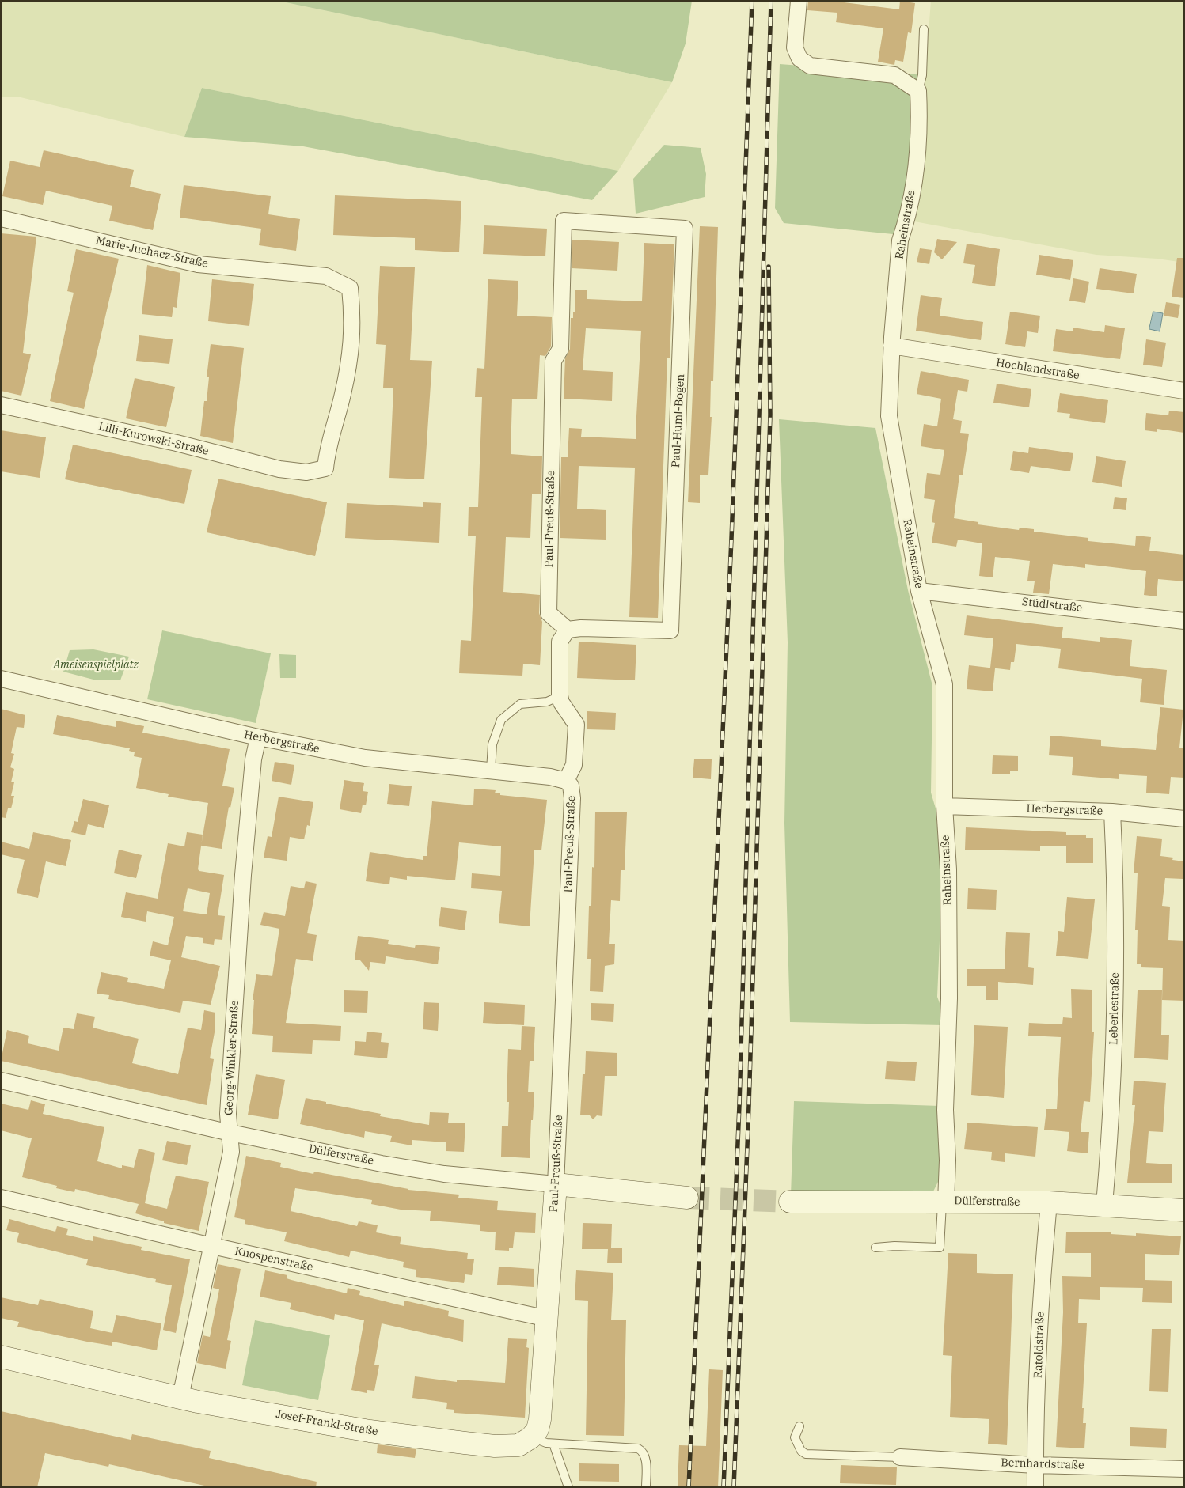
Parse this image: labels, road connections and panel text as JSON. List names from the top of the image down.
{
  "streets": {
    "main road": ["Paul-Preuß-Straße", "Dülferstraße", "Josef-Frankl-Straße"],
    "street": [
      "Raheinstraße",
      "Marie-Juchacz-Straße",
      "Hochlandstraße",
      "Paul-Huml-Bogen",
      "Lilli-Kurowski-Straße",
      "Stüdlstraße",
      "Herbergstraße",
      "Leberlestraße",
      "Georg-Winkler-Straße",
      "Knospenstraße",
      "Ratoldstraße",
      "Bernhardstraße"
    ]
  },
  "crossings": [
    ["Raheinstraße", "Hochlandstraße"],
    ["Raheinstraße", "Stüdlstraße"],
    ["Raheinstraße", "Herbergstraße"],
    ["Raheinstraße", "Dülferstraße"],
    ["Marie-Juchacz-Straße", "Lilli-Kurowski-Straße"],
    ["Paul-Huml-Bogen", "Paul-Preuß-Straße"],
    ["Paul-Preuß-Straße", "Herbergstraße"],
    ["Paul-Preuß-Straße", "Dülferstraße"],
    ["Paul-Preuß-Straße", "Knospenstraße"],
    ["Paul-Preuß-Straße", "Josef-Frankl-Straße"],
    ["Herbergstraße", "Leberlestraße"],
    ["Herbergstraße", "Georg-Winkler-Straße"],
    ["Leberlestraße", "Dülferstraße"],
    ["Georg-Winkler-Straße", "Dülferstraße"],
    ["Georg-Winkler-Straße", "Knospenstraße"],
    ["Georg-Winkler-Straße", "Josef-Frankl-Straße"],
    ["Dülferstraße", "Ratoldstraße"],
    ["Ratoldstraße", "Bernhardstraße"]
  ],
  "parks": ["Ameisenspielplatz"]
}
